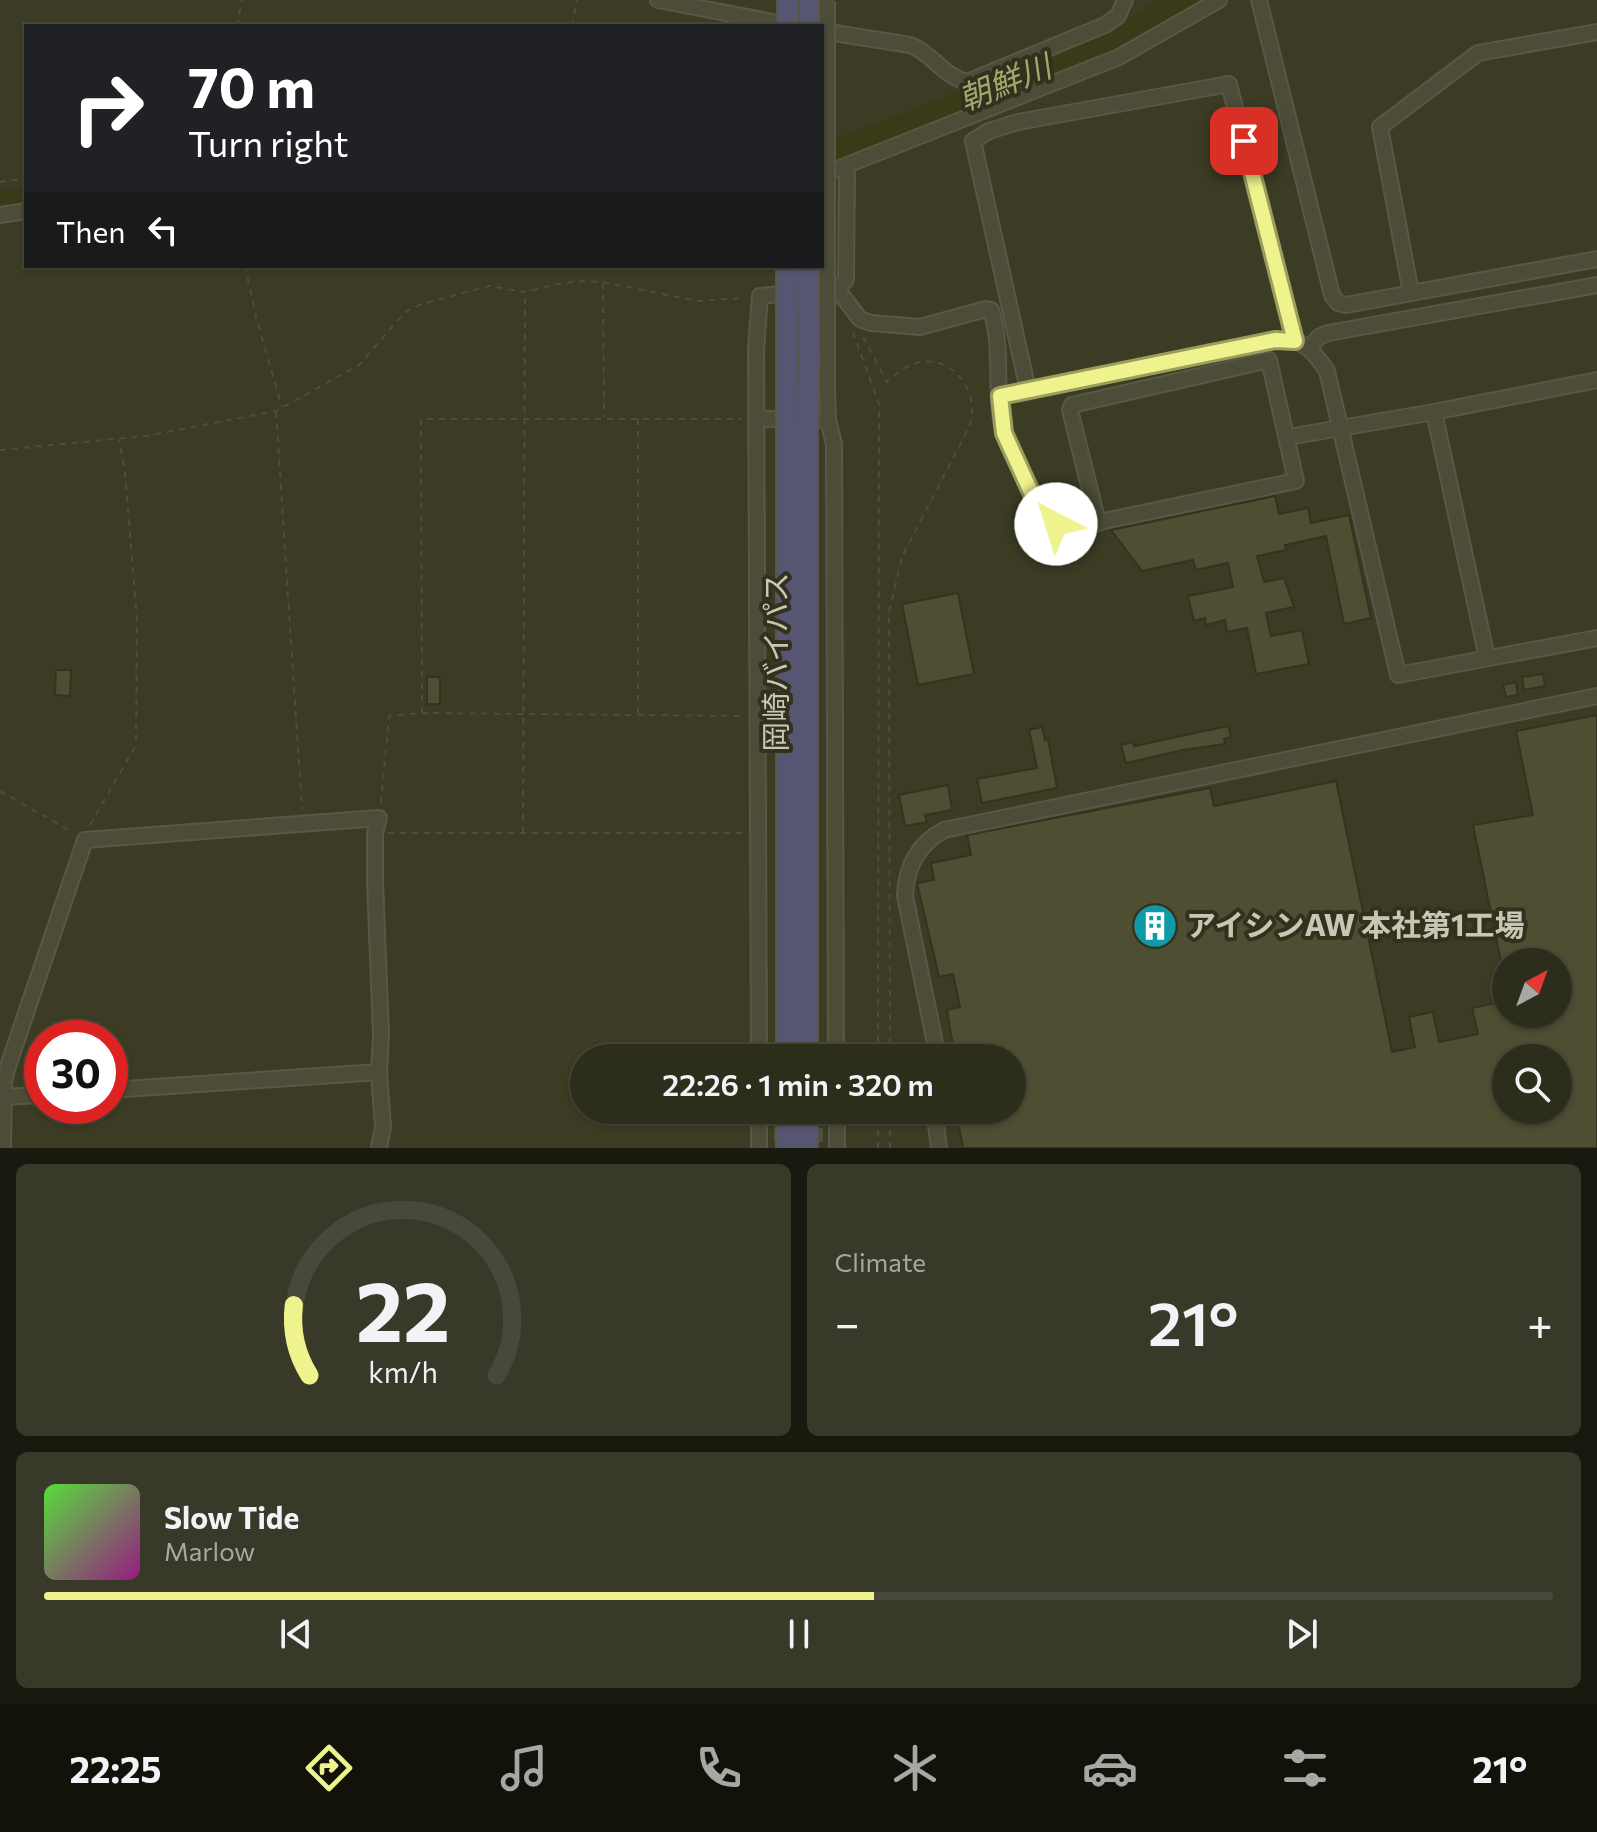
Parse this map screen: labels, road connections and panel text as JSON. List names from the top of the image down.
{
  "streets": {
    "highway": ["岡崎バイパス"]
  },
  "water": ["朝鮮川"],
  "places": {
    "building": ["アイシンAW 本社第1工場"]
  },
  "north": "top right",
  "page": {
    "turn": ["70 m", "Turn right"],
    "then": "Then",
    "limit": "30",
    "trip": "22:26 · 1 min · 320 m",
    "tile": "Climate",
    "heat": ["−", "21°", "+"],
    "song": ["Slow Tide", "Marlow"],
    "tabs": ["22:25", "21°"],
    "gauge": ["22", "km/h"]
  }
}
